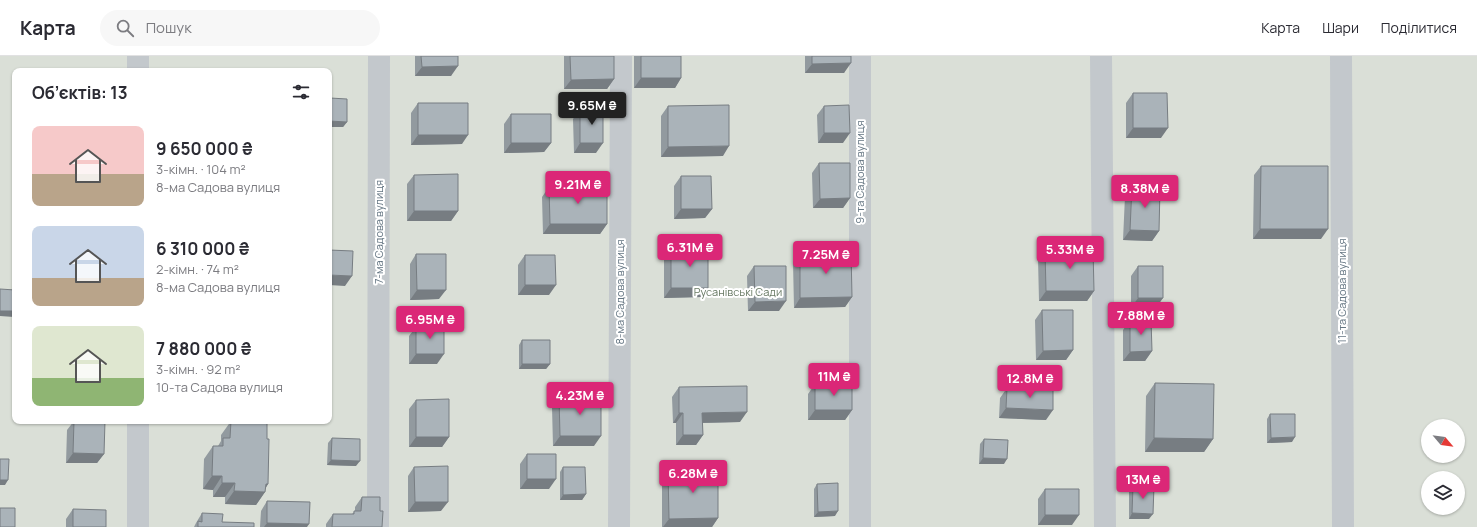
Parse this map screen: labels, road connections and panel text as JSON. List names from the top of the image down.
{
  "streets": {
    "street": [
      "9-та Садова вулиця",
      "7-ма Садова вулиця",
      "11-та Садова вулиця",
      "8-ма Садова вулиця"
    ]
  },
  "parks": ["Русанівські Сади"],
  "north": "bottom right",
  "page": {
    "header": "Карта",
    "search": "Пошук",
    "nav": ["Карта", "Шари", "Поділитися"],
    "heading": "Об’єктів: 13",
    "price": [
      "9.65M ₴",
      "9.21M ₴",
      "8.38M ₴",
      "6.31M ₴",
      "5.33M ₴",
      "7.25M ₴",
      "7.88M ₴",
      "6.95M ₴",
      "11M ₴",
      "12.8M ₴",
      "4.23M ₴",
      "6.28M ₴",
      "13M ₴"
    ],
    "list": [
      {
        "name": "9 650 000 ₴",
        "note": "3-кімн. · 104 m² · 8-ма Садова вулиця"
      },
      {
        "name": "6 310 000 ₴",
        "note": "2-кімн. · 74 m² · 8-ма Садова вулиця"
      },
      {
        "name": "7 880 000 ₴",
        "note": "3-кімн. · 92 m² · 10-та Садова вулиця"
      }
    ]
  }
}
